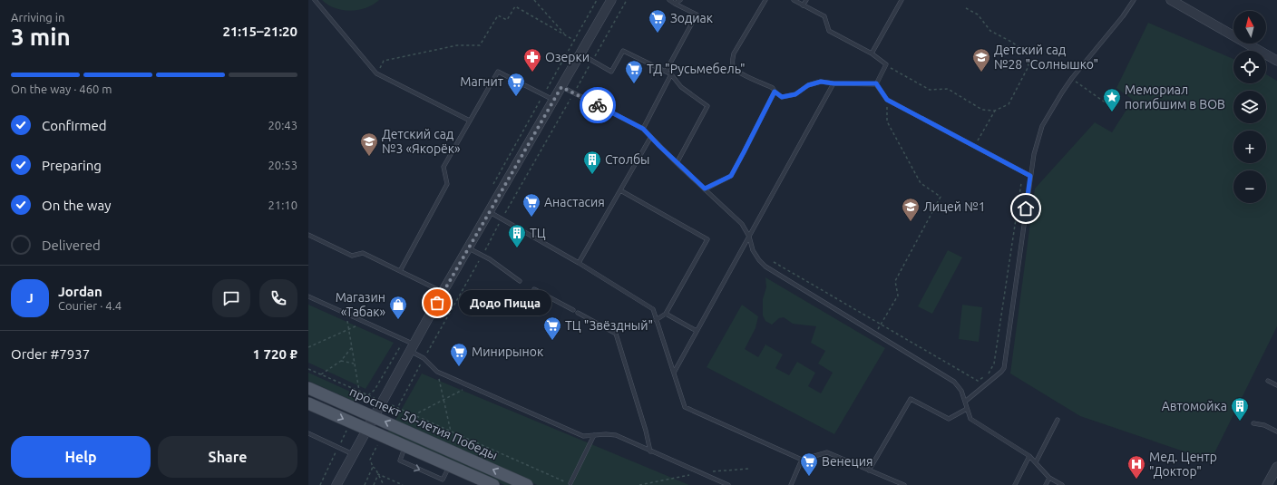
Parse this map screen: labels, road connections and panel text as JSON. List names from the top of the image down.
{
  "streets": {
    "main road": ["проспект 50-летия Победы"]
  },
  "places": {
    "supermarket": [
      "Зодиак",
      "ТД \"Русьмебель\"",
      "Магнит",
      "Анастасия",
      "ТЦ \"Звёздный\"",
      "Минирынок",
      "Венеция"
    ],
    "pharmacy": ["Озерки"],
    "school or university": ["Детский сад №28 \"Солнышко\"", "Детский сад №3 «Якорёк»", "Лицей №1"],
    "place": ["Мемориал погибшим в ВОВ"],
    "building": ["Столбы", "ТЦ", "Автомойка"],
    "other": ["Додо Пицца"],
    "shop": ["Магазин «Табак»"],
    "hospital": ["Мед. Центр \"Доктор\""]
  },
  "north": "top",
  "page": {
    "heading": ["3 min", "Arriving in", "21:15–21:20"],
    "panel": [
      "Jordan",
      "Courier · 4.4",
      "Order #7937",
      "1 720 ₽"
    ],
    "map_buttons": ["+", "−"],
    "bar": "On the way · 460 m",
    "list": [
      ["Confirmed", "20:43"],
      ["Preparing", "20:53"],
      ["On the way", "21:10"],
      "Delivered"
    ],
    "round": "J",
    "bubble": "Додо Пицца",
    "buttons": ["Help", "Share"]
  }
}
